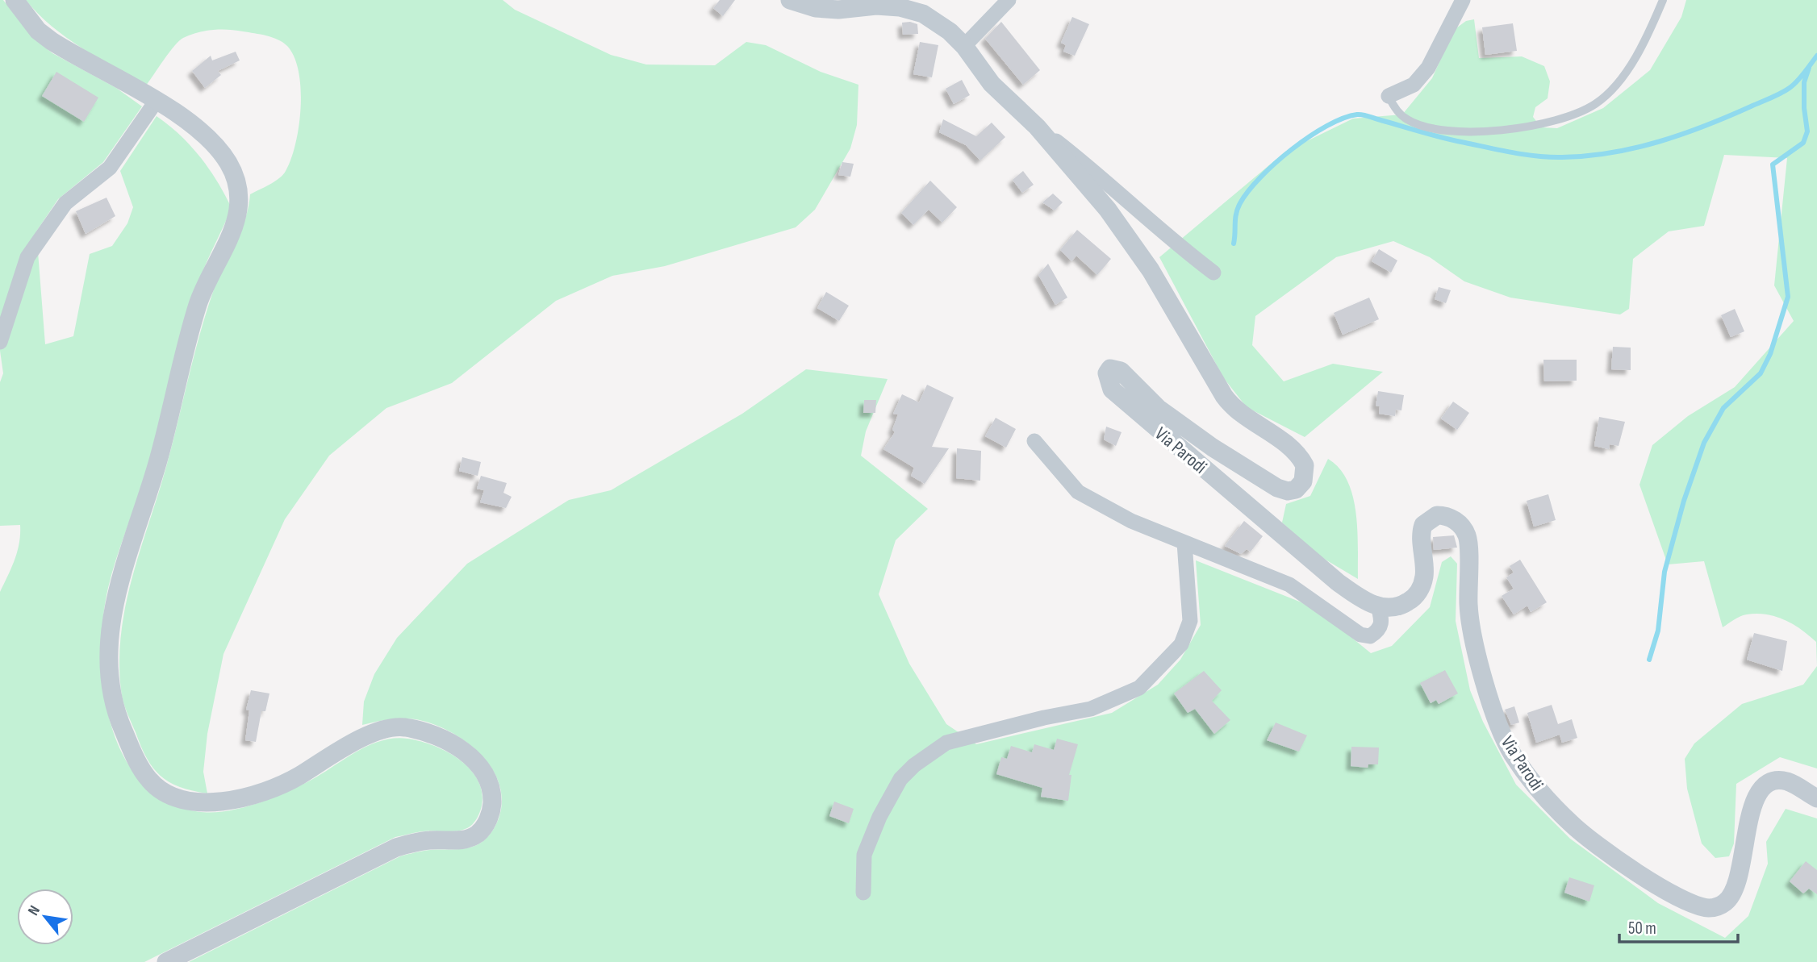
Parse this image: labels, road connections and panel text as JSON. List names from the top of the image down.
{
  "streets": {
    "street": ["Via Parodi"]
  },
  "scale_bar": "50 m",
  "north": "top left"
}
